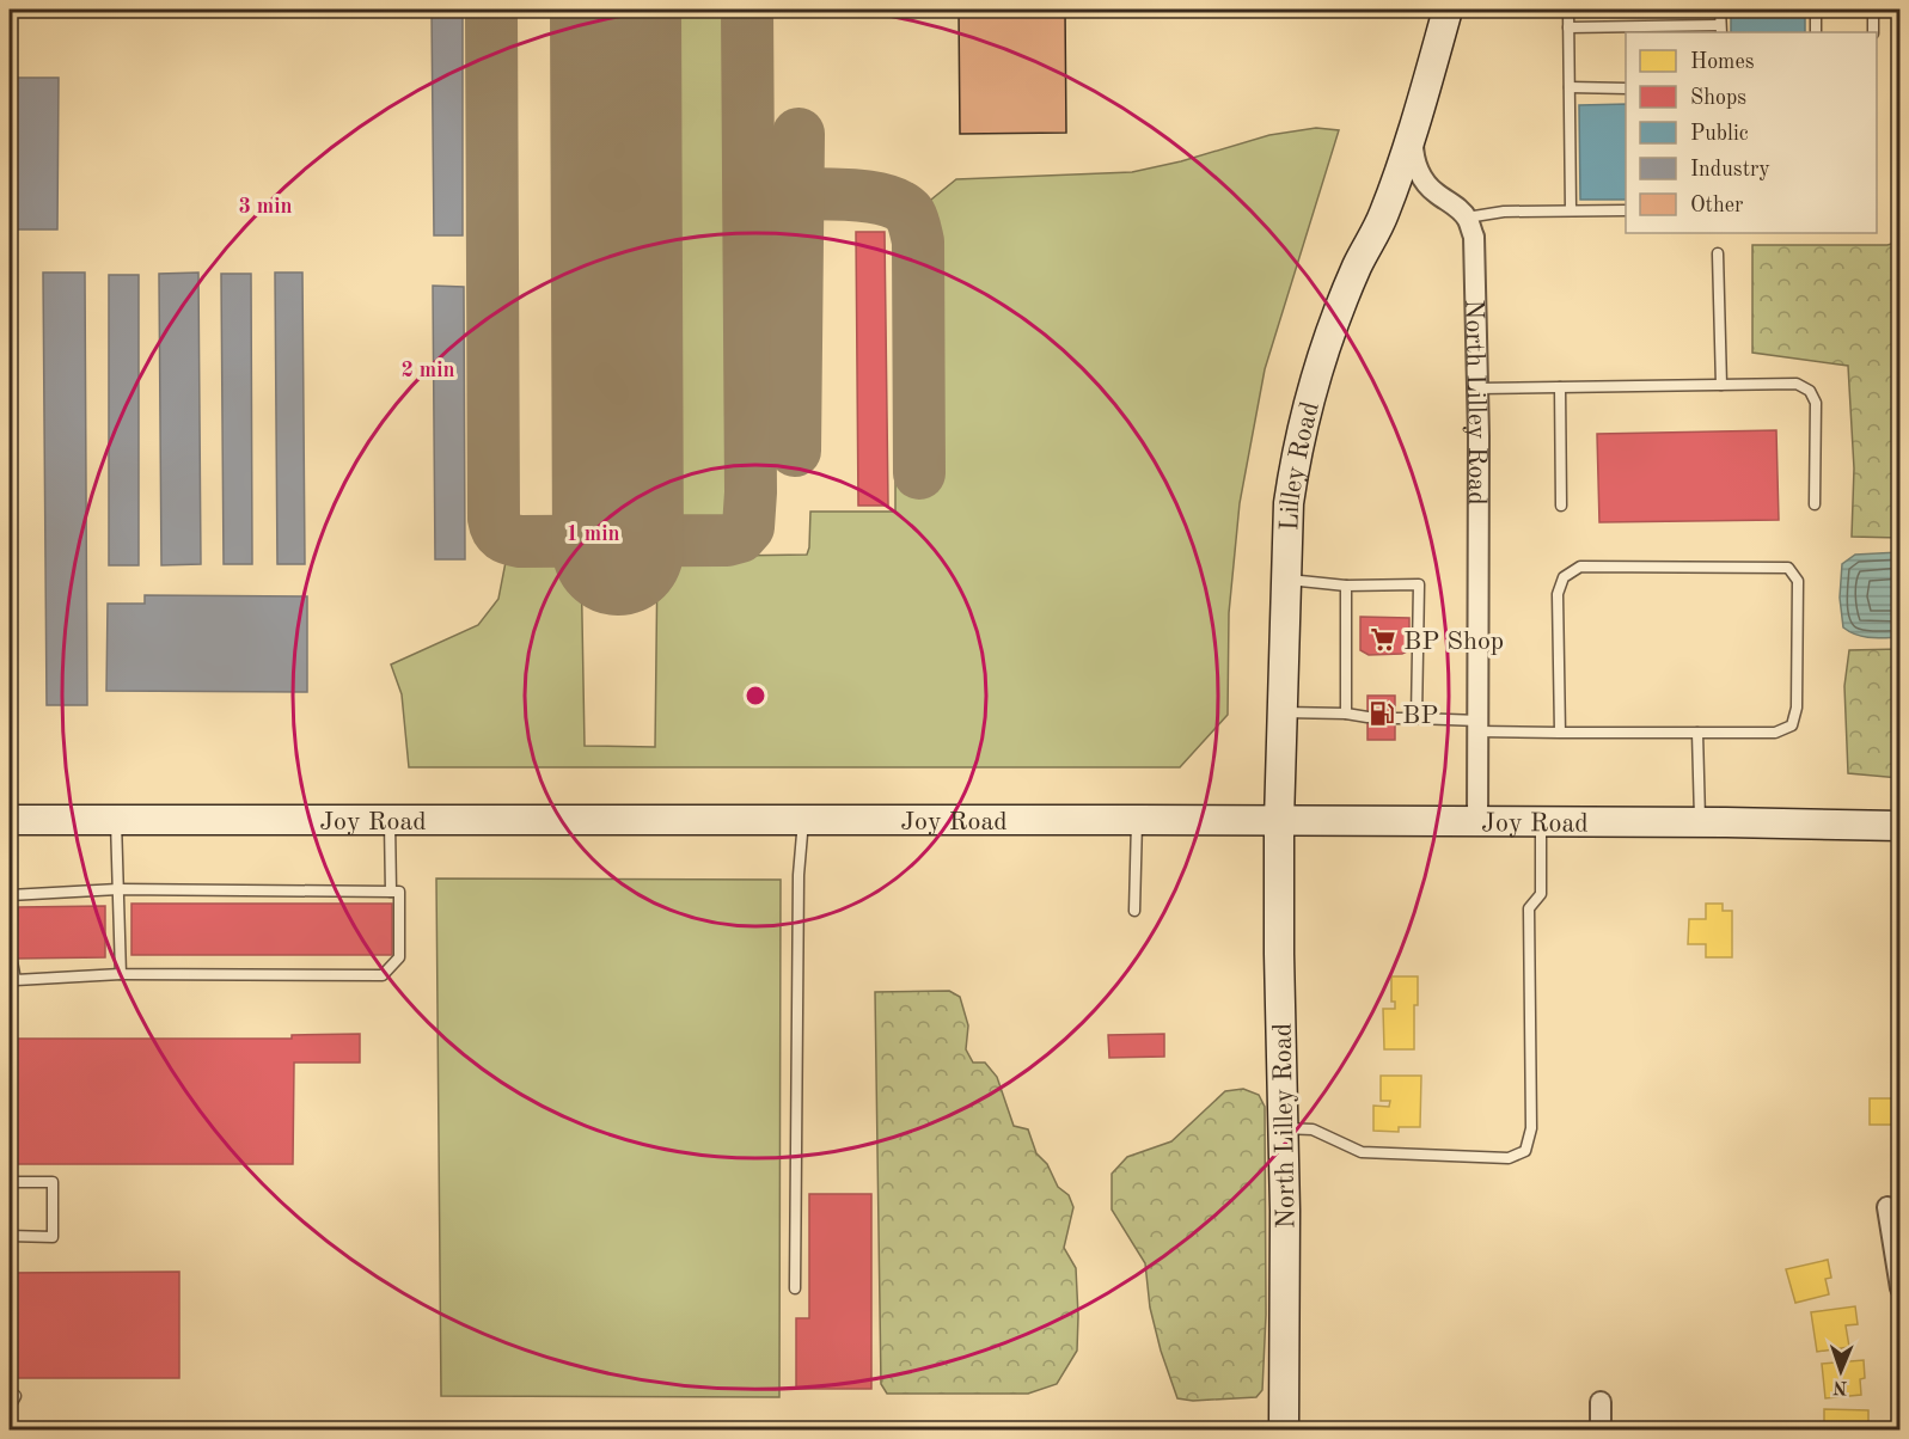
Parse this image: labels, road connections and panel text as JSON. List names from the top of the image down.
{
  "streets": {
    "street": ["North Lilley Road", "Lilley Road", "Joy Road"]
  },
  "crossings": [
    ["North Lilley Road", "Lilley Road"],
    ["North Lilley Road", "Joy Road"],
    ["Lilley Road", "Joy Road"]
  ],
  "places": {
    "supermarket": ["BP Shop"],
    "fuel station": ["BP"]
  },
  "legend": [
    "Homes",
    "Shops",
    "Public",
    "Industry",
    "Other"
  ],
  "north": "bottom",
  "rings": ["3 min", "2 min", "1 min"]
}
